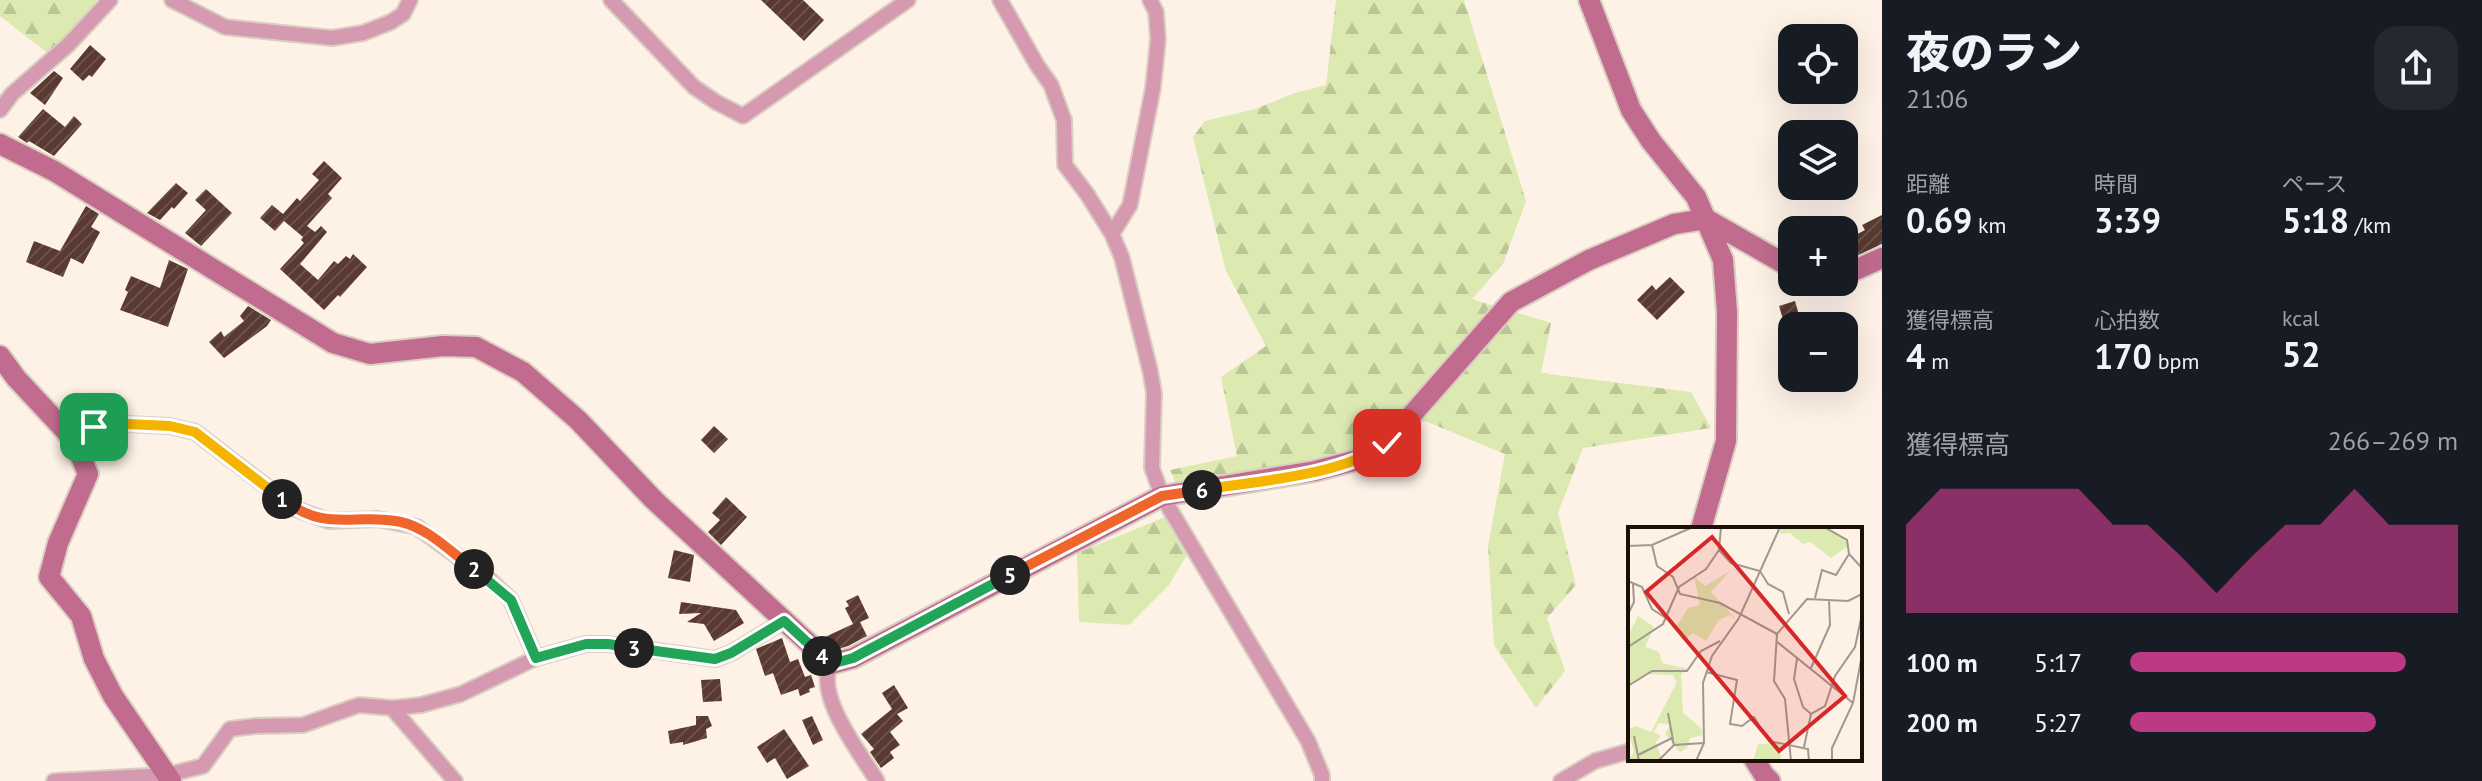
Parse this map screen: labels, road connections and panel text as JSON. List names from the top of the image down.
{
  "page": {
    "heading": ["夜のラン", "21:06"],
    "map_buttons": ["+", "−"],
    "stats": [
      ["距離", "0.69 km"],
      ["時間", "3:39"],
      ["ペース", "5:18 /km"],
      ["獲得標高", "4 m"],
      ["心拍数", "170 bpm"],
      ["kcal", "52"]
    ],
    "chart": ["獲得標高", "266–269 m"],
    "pins": [
      "6",
      "1",
      "2",
      "5",
      "3",
      "4"
    ],
    "list": [
      {
        "name": "100 m",
        "note": "5:17"
      },
      {
        "name": "200 m",
        "note": "5:27"
      }
    ]
  }
}
